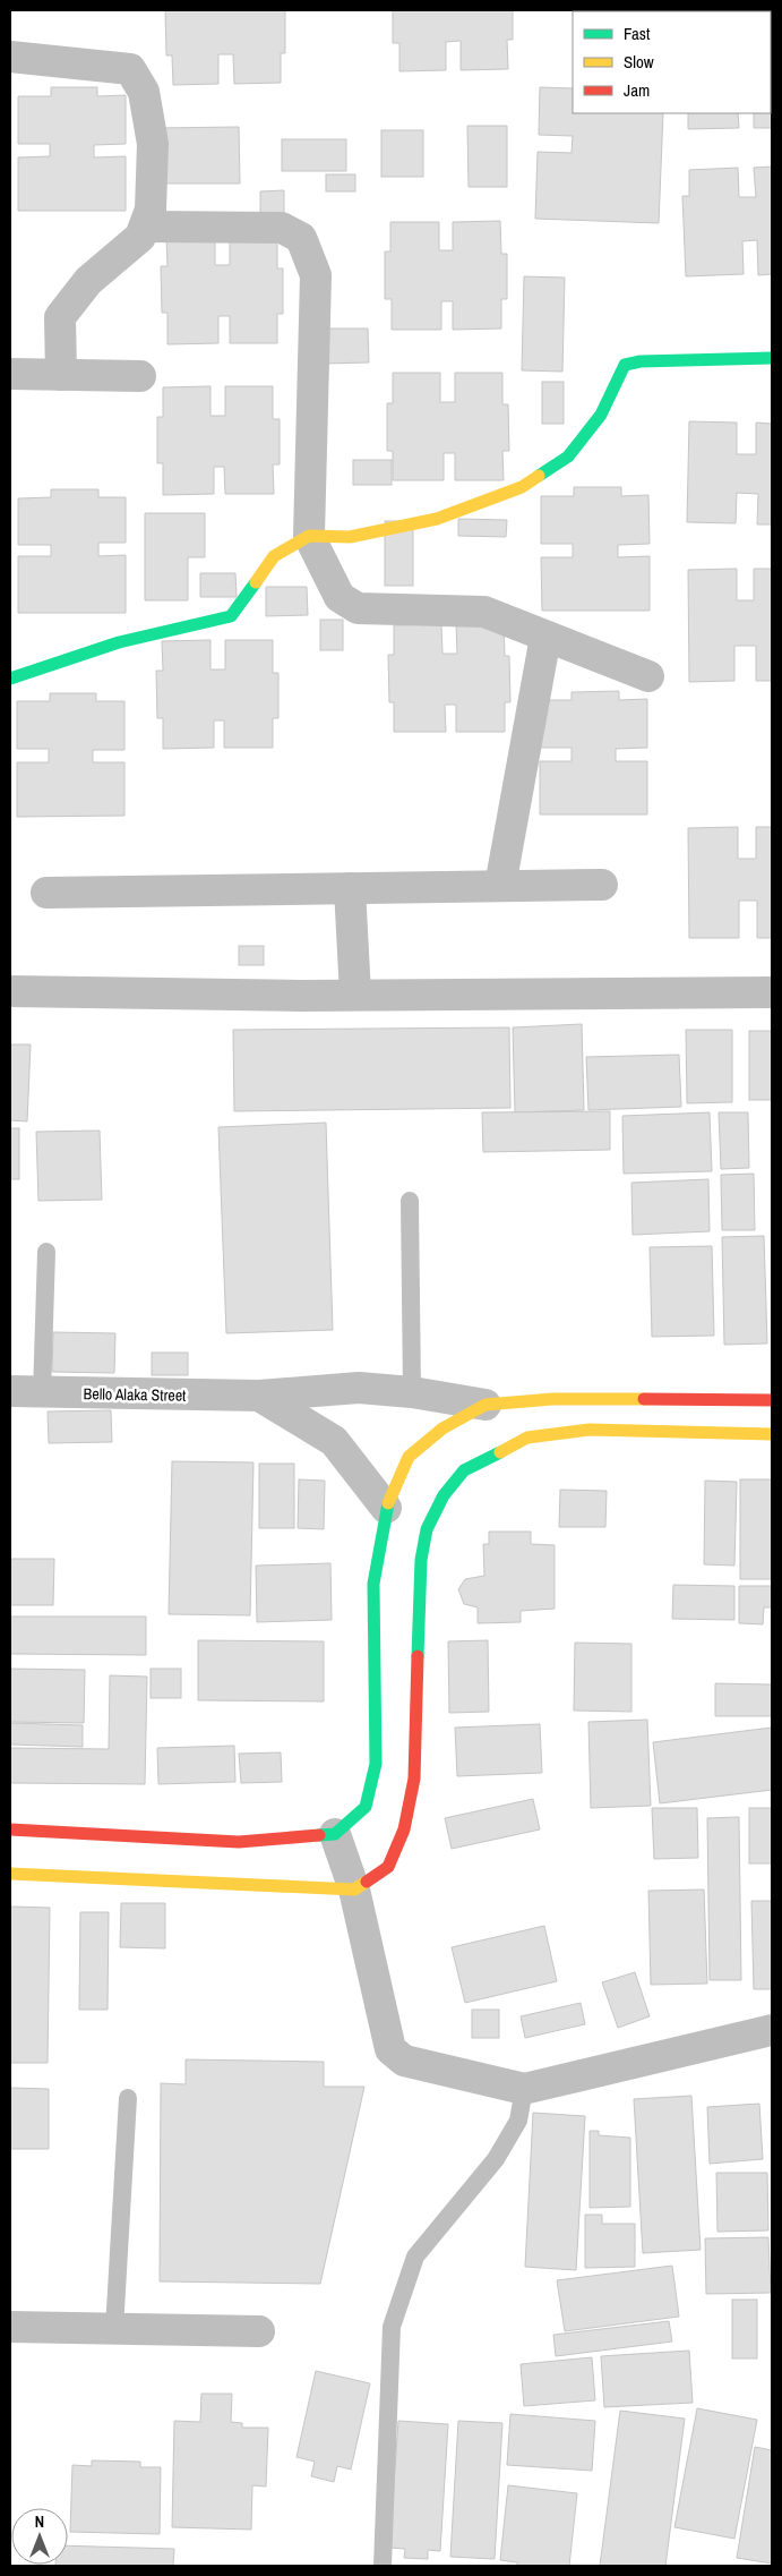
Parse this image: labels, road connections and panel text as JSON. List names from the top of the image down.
{
  "streets": {
    "street": ["Bello Alaka Street"]
  },
  "legend": ["Fast", "Slow", "Jam"],
  "north": "top"
}
